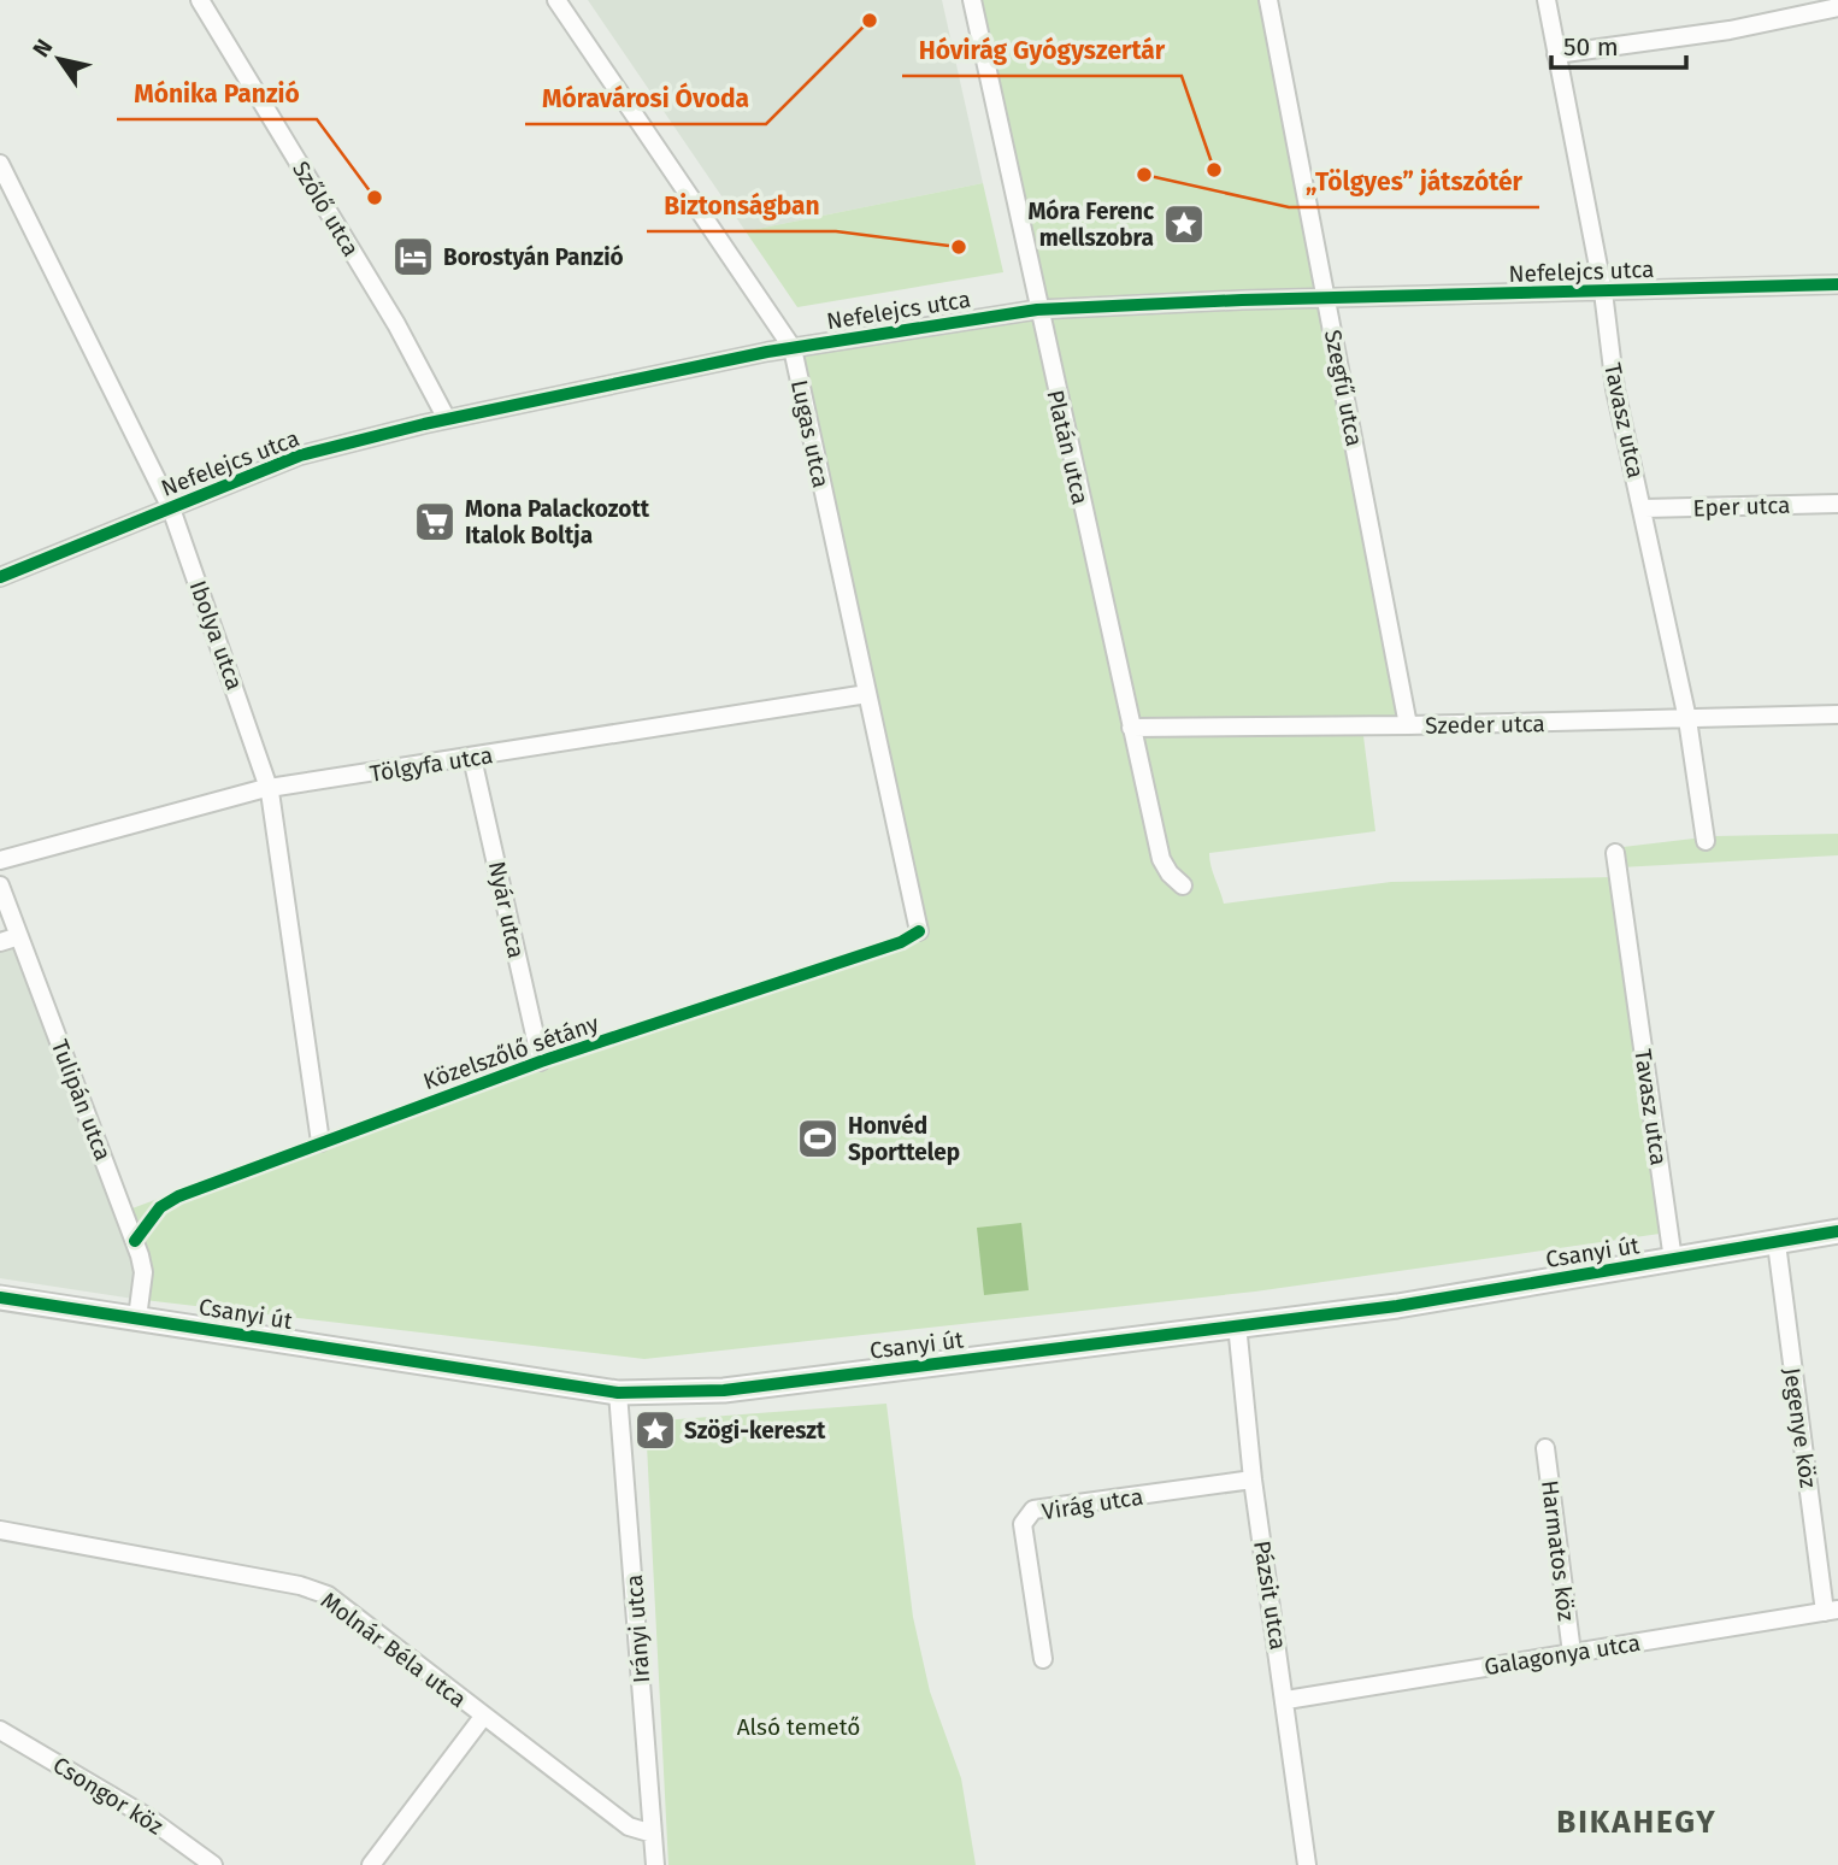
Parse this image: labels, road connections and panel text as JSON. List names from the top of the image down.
{
  "streets": {
    "street": [
      "Szőlő utca",
      "Nefelejcs utca",
      "Szegfű utca",
      "Tavasz utca",
      "Lugas utca",
      "Platán utca",
      "Eper utca",
      "Ibolya utca",
      "Szeder utca",
      "Tölgyfa utca",
      "Nyár utca",
      "Tulipán utca",
      "Csanyi út",
      "Jegenye köz",
      "Virág utca",
      "Harmatos köz",
      "Pázsit utca",
      "Irányi utca",
      "Molnár Béla utca",
      "Galagonya utca",
      "Csongor köz"
    ],
    "cycle path": ["Közelszőlő sétány"]
  },
  "crossings": [
    ["Szőlő utca", "Nefelejcs utca"],
    ["Nefelejcs utca", "Szegfű utca"],
    ["Nefelejcs utca", "Tavasz utca"],
    ["Nefelejcs utca", "Lugas utca"],
    ["Nefelejcs utca", "Platán utca"],
    ["Nefelejcs utca", "Ibolya utca"],
    ["Szegfű utca", "Szeder utca"],
    ["Tavasz utca", "Eper utca"],
    ["Tavasz utca", "Szeder utca"],
    ["Tavasz utca", "Csanyi út"],
    ["Lugas utca", "Tölgyfa utca"],
    ["Platán utca", "Szeder utca"],
    ["Ibolya utca", "Tölgyfa utca"],
    ["Tölgyfa utca", "Nyár utca"],
    ["Tulipán utca", "Csanyi út"],
    ["Csanyi út", "Jegenye köz"],
    ["Csanyi út", "Pázsit utca"],
    ["Csanyi út", "Irányi utca"],
    ["Jegenye köz", "Galagonya utca"],
    ["Virág utca", "Pázsit utca"],
    ["Harmatos köz", "Galagonya utca"],
    ["Pázsit utca", "Galagonya utca"],
    ["Irányi utca", "Molnár Béla utca"]
  ],
  "districts": ["BIKAHEGY"],
  "parks": ["Alsó temető"],
  "places": {
    "other": [
      "Móravárosi Óvoda",
      "Hóvirág Gyógyszertár",
      "„Tölgyes” játszótér",
      "Mónika Panzió",
      "Biztonságban"
    ],
    "place": ["Móra Ferenc mellszobra", "Szögi-kereszt"],
    "hotel": ["Borostyán Panzió"],
    "supermarket": ["Mona Palackozott Italok Boltja"],
    "sports": ["Honvéd Sporttelep"]
  },
  "scale_bar": "50 m",
  "north": "top left"
}
